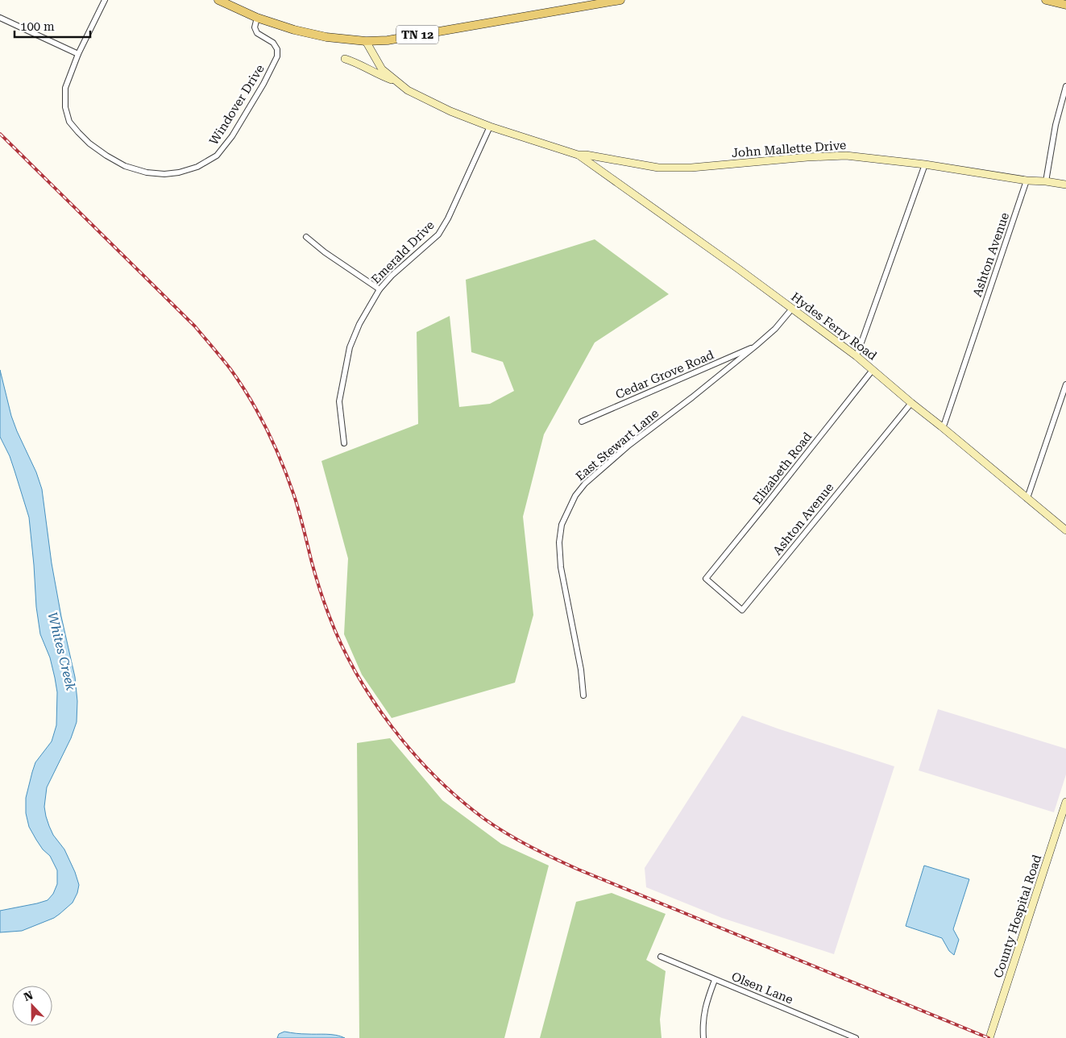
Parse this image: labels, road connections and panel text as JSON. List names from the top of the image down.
{
  "streets": {
    "main road": ["TN 12"],
    "street": [
      "Windover Drive",
      "John Mallette Drive",
      "Emerald Drive",
      "Ashton Avenue",
      "Hydes Ferry Road",
      "Cedar Grove Road",
      "East Stewart Lane",
      "Elizabeth Road",
      "County Hospital Road",
      "Olsen Lane"
    ]
  },
  "crossings": [
    ["TN 12", "Windover Drive"],
    ["John Mallette Drive", "Ashton Avenue"],
    ["John Mallette Drive", "Hydes Ferry Road"],
    ["Ashton Avenue", "Hydes Ferry Road"],
    ["Ashton Avenue", "Elizabeth Road"],
    ["Hydes Ferry Road", "East Stewart Lane"],
    ["Hydes Ferry Road", "Elizabeth Road"],
    ["Cedar Grove Road", "East Stewart Lane"]
  ],
  "water": ["Whites Creek"],
  "scale_bar": "100 m",
  "north": "top"
}
